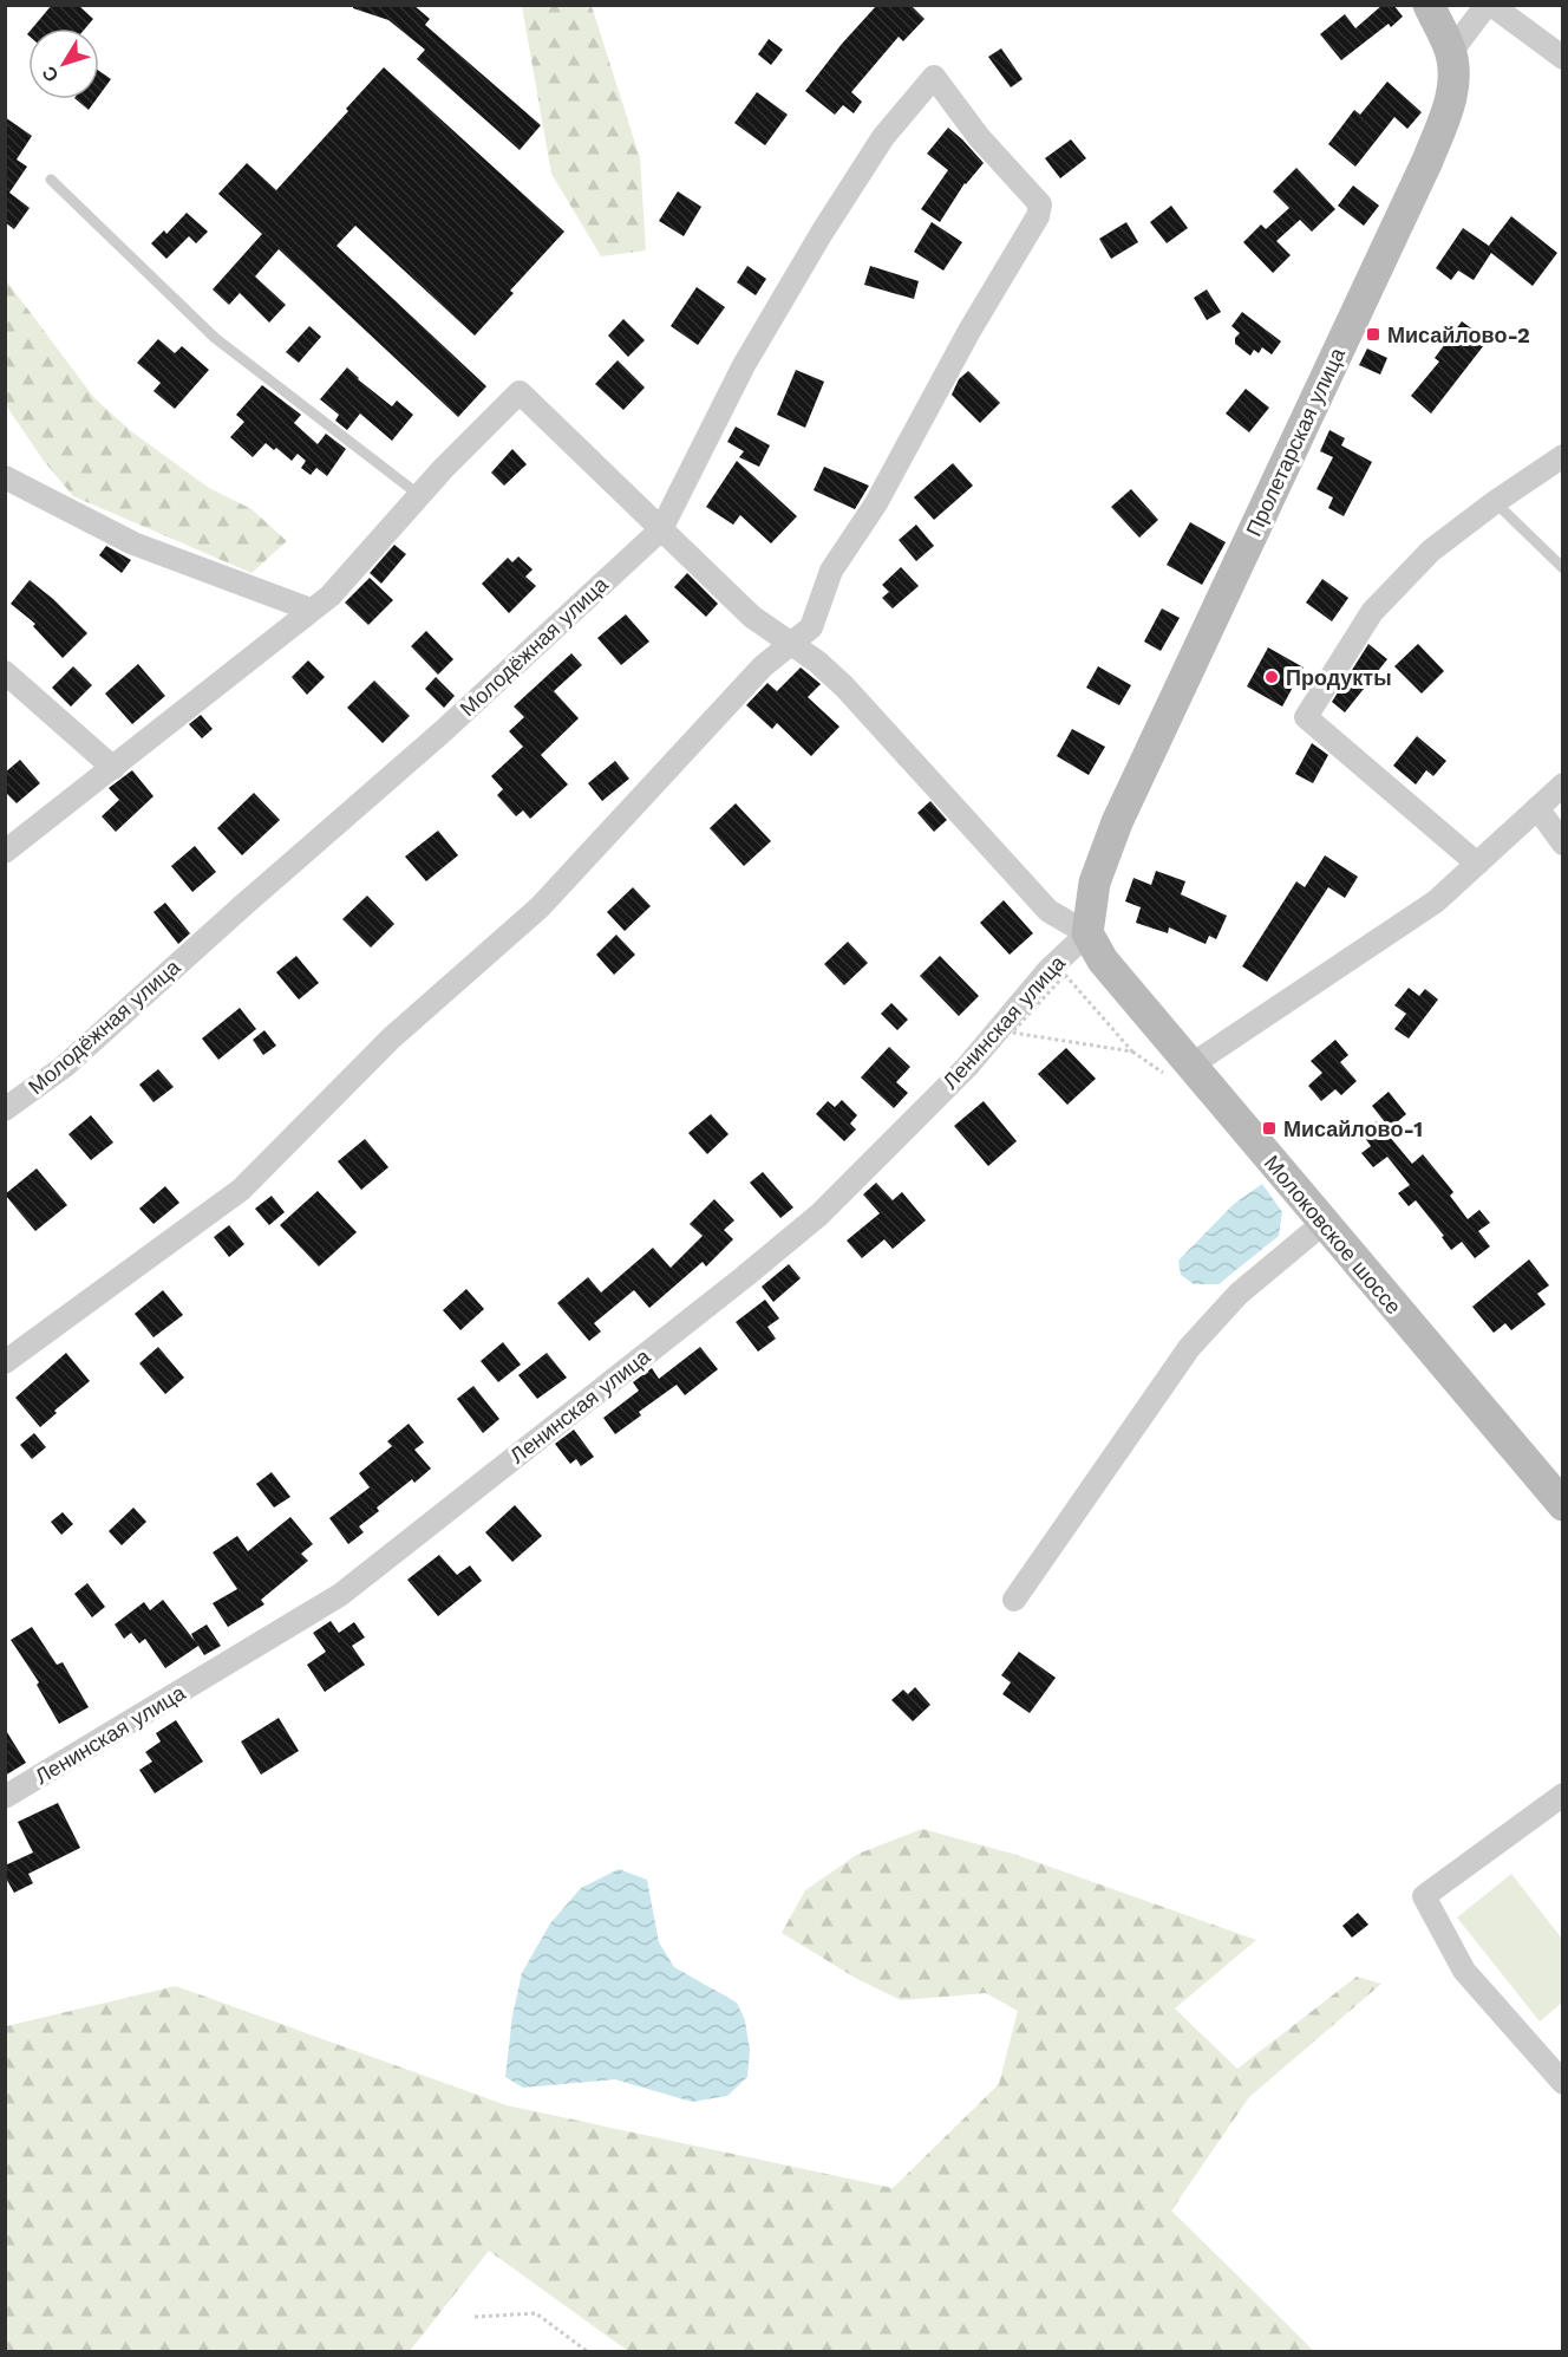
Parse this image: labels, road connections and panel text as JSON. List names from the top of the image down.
{
  "streets": {
    "main road": ["Пролетарская улица", "Молоковское шоссе"],
    "street": ["Молодёжная улица", "Ленинская улица"]
  },
  "crossings": [
    ["Пролетарская улица", "Ленинская улица"],
    ["Пролетарская улица", "Молоковское шоссе"],
    ["Ленинская улица", "Молоковское шоссе"]
  ],
  "places": {
    "transit": ["Мисайлово-2", "Мисайлово-1"],
    "other": ["Продукты"]
  },
  "north": "bottom left"
}
